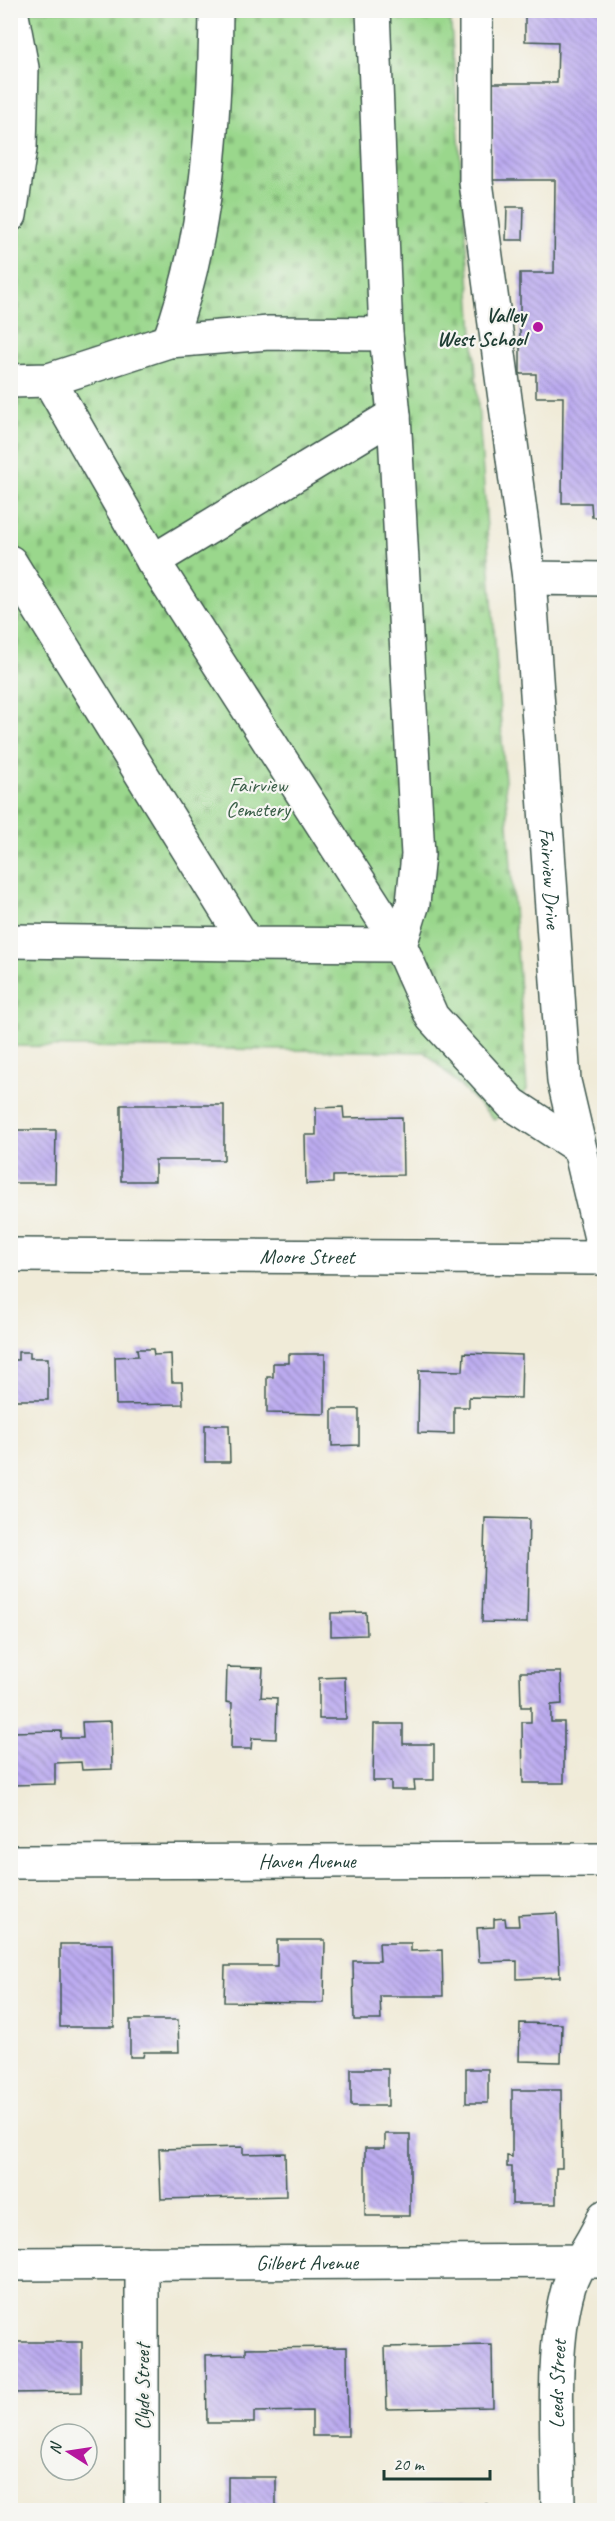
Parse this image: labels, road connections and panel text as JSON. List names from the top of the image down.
{
  "streets": {
    "street": [
      "Fairview Drive",
      "Moore Street",
      "Haven Avenue",
      "Gilbert Avenue",
      "Leeds Street",
      "Clyde Street"
    ]
  },
  "crossings": [
    ["Gilbert Avenue", "Leeds Street"],
    ["Gilbert Avenue", "Clyde Street"]
  ],
  "parks": ["Fairview Cemetery"],
  "places": ["Valley West School"],
  "scale_bar": "20 m",
  "north": "left"
}
